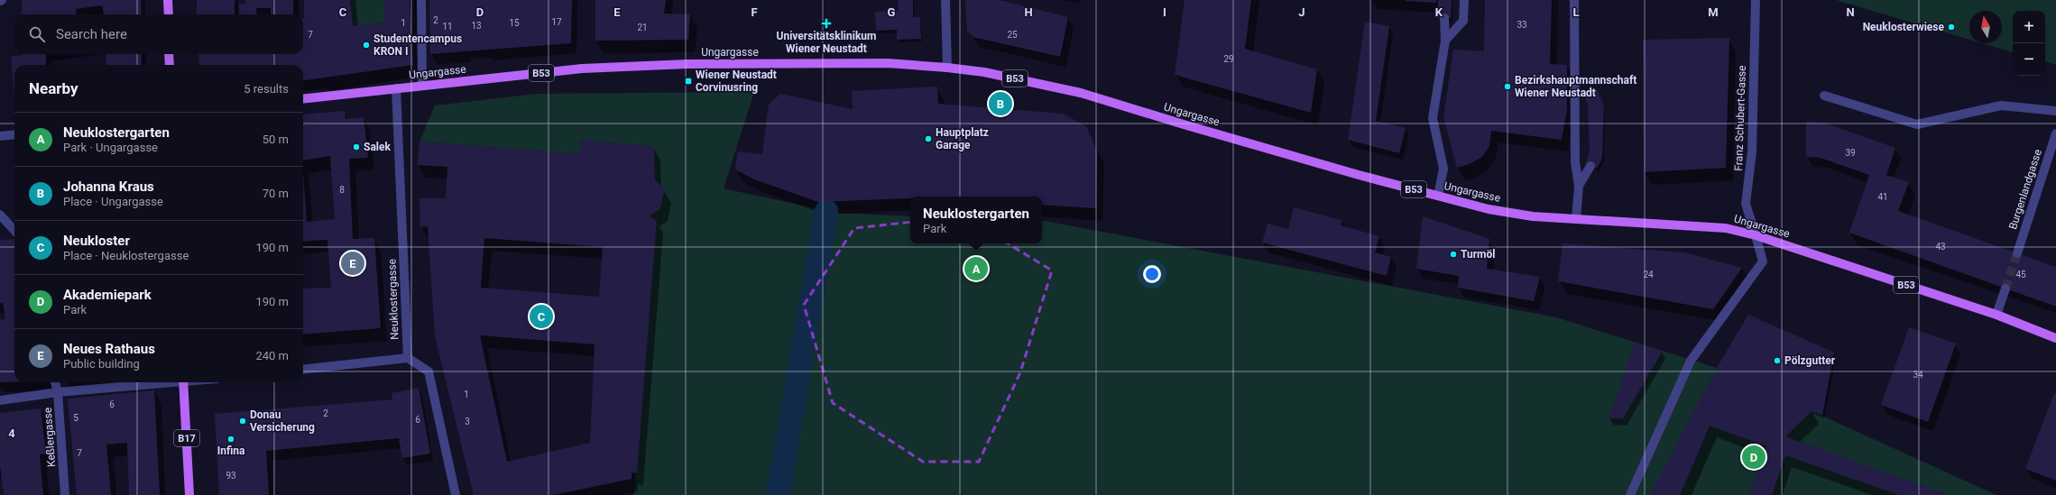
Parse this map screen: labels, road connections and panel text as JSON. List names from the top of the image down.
{
  "streets": {
    "main road": ["Ungargasse", "B53", "B17"],
    "street": [
      "Franz Schubert-Gasse",
      "Burgenlandgasse",
      "Neuklostergasse",
      "Keßlergasse"
    ]
  },
  "crossings": [
    ["Ungargasse", "Franz Schubert-Gasse"],
    ["Ungargasse", "Neuklostergasse"]
  ],
  "places": {
    "health": ["Universitätsklinikum Wiener Neustadt"],
    "other": [
      "Neuklosterwiese",
      "Studentencampus KRON I",
      "Bezirkshauptmannschaft Wiener Neustadt",
      "Hauptplatz Garage",
      "Salek",
      "Turmöl",
      "Pölzgutter",
      "Donau Versicherung",
      "Infina"
    ],
    "transit": ["Wiener Neustadt Corvinusring"]
  },
  "house_numbers": [
    "2",
    "17",
    "1",
    "15",
    "33",
    "13",
    "11",
    "21",
    "7",
    "25",
    "29",
    "39",
    "8",
    "41",
    "43",
    "24",
    "45",
    "34",
    "1",
    "6",
    "2",
    "5",
    "6",
    "3",
    "7",
    "93"
  ],
  "north": "top",
  "page": {
    "map_buttons": ["+", "−"],
    "search": "Search here",
    "heading": ["Nearby", "5 results"],
    "pins": [
      "B",
      "E",
      "A",
      "C",
      "D"
    ],
    "list": [
      {
        "mark": "A",
        "name": "Neuklostergarten",
        "note": "Park · Ungargasse",
        "value": "50 m"
      },
      {
        "mark": "B",
        "name": "Johanna Kraus",
        "note": "Place · Ungargasse",
        "value": "70 m"
      },
      {
        "mark": "C",
        "name": "Neukloster",
        "note": "Place · Neuklostergasse",
        "value": "190 m"
      },
      {
        "mark": "D",
        "name": "Akademiepark",
        "note": "Park",
        "value": "190 m"
      },
      {
        "mark": "E",
        "name": "Neues Rathaus",
        "note": "Public building",
        "value": "240 m"
      }
    ],
    "popup": ["Neuklostergarten", "Park"]
  },
  "grid": {
    "columns": [
      "C",
      "D",
      "E",
      "F",
      "G",
      "H",
      "I",
      "J",
      "K",
      "L",
      "M",
      "N"
    ],
    "rows": ["4"]
  }
}
